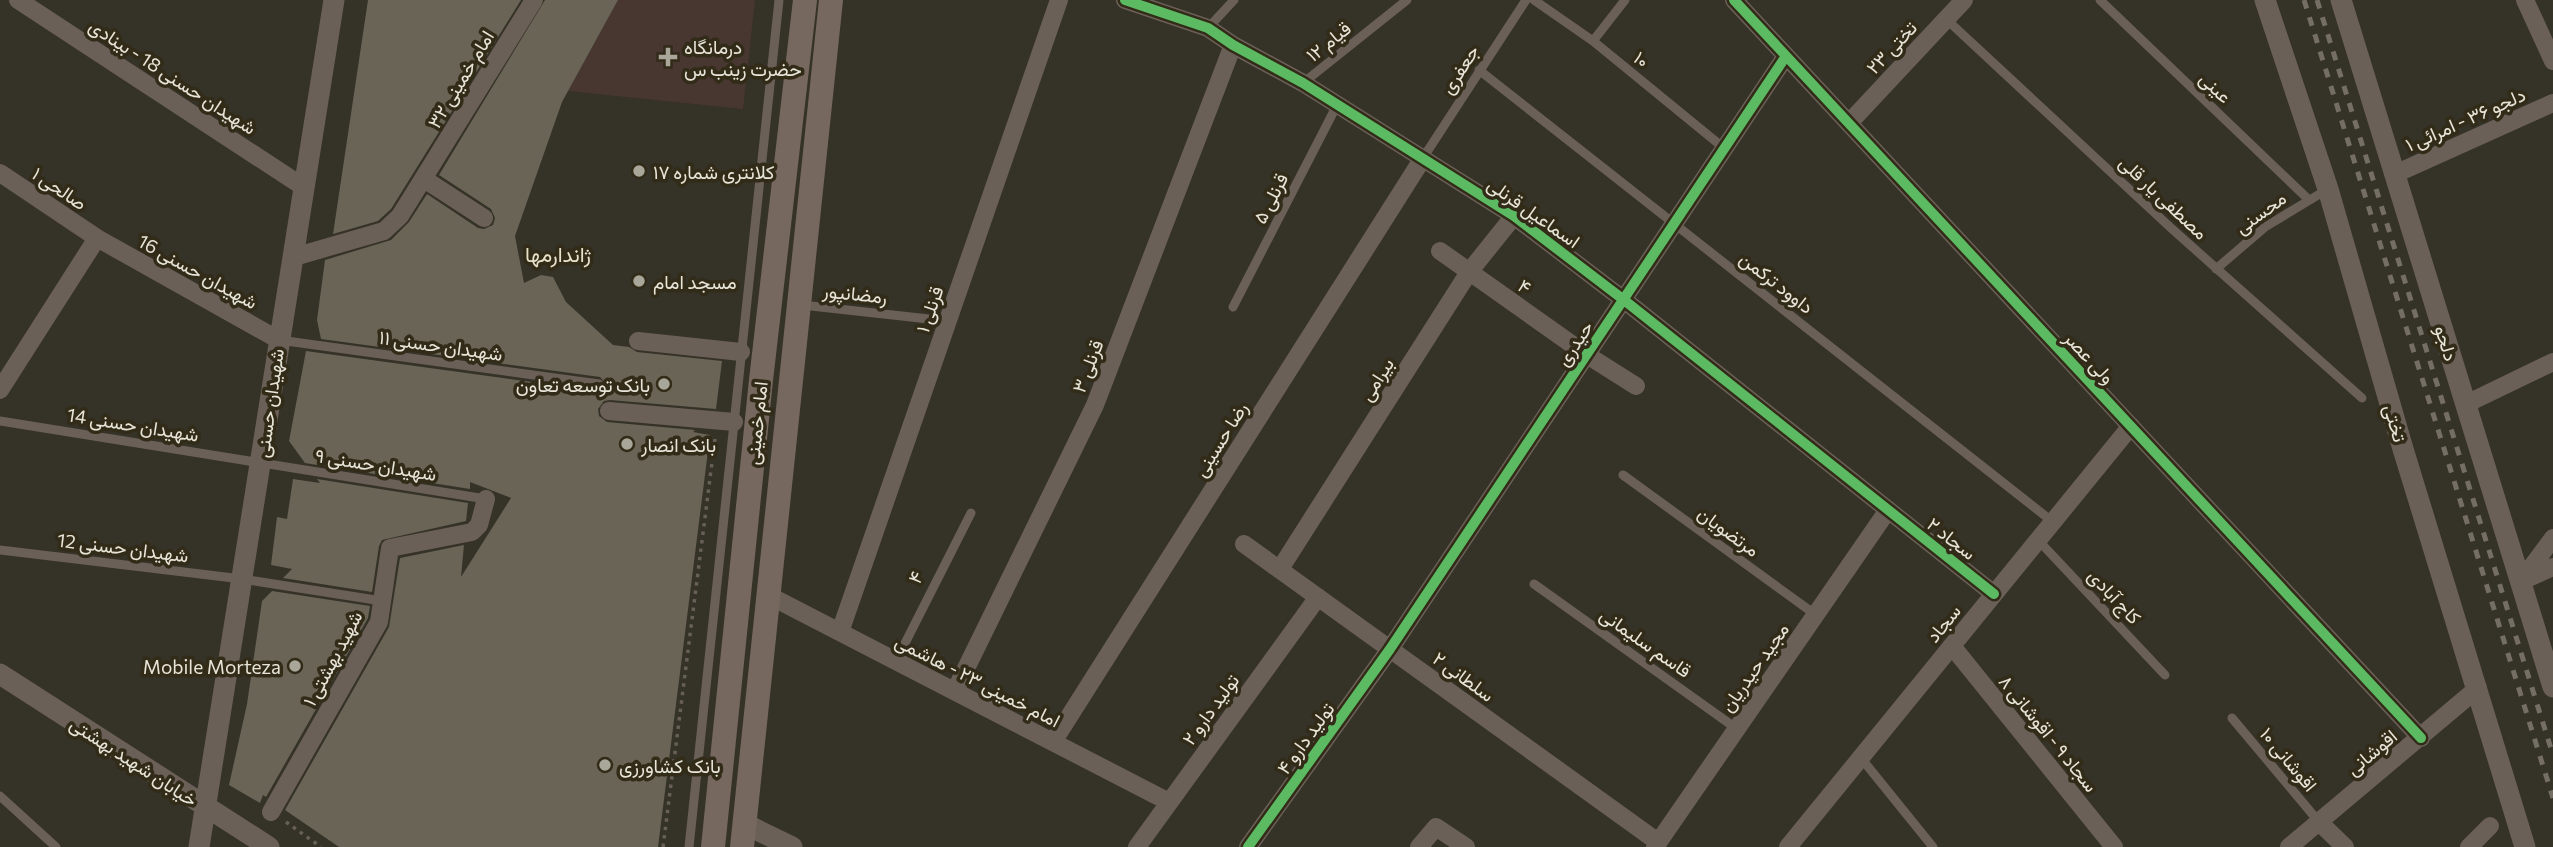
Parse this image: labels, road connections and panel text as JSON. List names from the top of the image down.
{
  "streets": {
    "main road": ["امام خمینی"],
    "street": [
      "تختی ۲۳",
      "شهیدان حسنی 18 - بینادی",
      "امام خمینی ۳۲",
      "دلجو ۳۶ - امرائی ۱",
      "صالحی ۱",
      "اسماعیل قرنلی",
      "شهیدان حسنی 16",
      "۴",
      "قرنلی ۱",
      "حیدری",
      "دلجو",
      "ولی عصر",
      "قرنلی ۳",
      "بیرامی",
      "شهیدان حسنی",
      "تختی",
      "رضا حسینی",
      "سجاد ۲",
      "سجاد",
      "شهید بهشتی ۱",
      "مجید حیدریان",
      "۲ سلطانی",
      "امام خمینی ۲۳ - هاشمی",
      "تولید دارو ۲",
      "سجاد ۹ - اقوشانی ۸",
      "تولید دارو ۴",
      "اقوشانی",
      "خیابان شهید بهشتی"
    ],
    "lane": [
      "۱۲ قیام",
      "۱۰",
      "جعفری",
      "عینی",
      "مصطفی یار قلی",
      "قرنلی ۵",
      "محسنی",
      "داوود ترکمن",
      "رمضانپور",
      "شهیدان حسنی ۱۱",
      "شهیدان حسنی 14",
      "شهیدان حسنی ۹",
      "مرتضویان",
      "شهیدان حسنی 12",
      "کاج آبادی",
      "قاسم سلیمانی",
      "اقوشانی ۱۰"
    ]
  },
  "crossings": [
    ["۱۲ قیام", "اسماعیل قرنلی"],
    ["تختی ۲۳", "مصطفی یار قلی"],
    ["تختی ۲۳", "ولی عصر"],
    ["۱۰", "حیدری"],
    ["جعفری", "اسماعیل قرنلی"],
    ["جعفری", "داوود ترکمن"],
    ["جعفری", "رضا حسینی"],
    ["شهیدان حسنی 18 - بینادی", "شهیدان حسنی"],
    ["امام خمینی ۳۲", "شهیدان حسنی"],
    ["عینی", "محسنی"],
    ["دلجو ۳۶ - امرائی ۱", "دلجو"],
    ["صالحی ۱", "شهیدان حسنی 16"],
    ["مصطفی یار قلی", "محسنی"],
    ["قرنلی ۵", "اسماعیل قرنلی"],
    ["اسماعیل قرنلی", "حیدری"],
    ["اسماعیل قرنلی", "قرنلی ۳"],
    ["اسماعیل قرنلی", "بیرامی"],
    ["اسماعیل قرنلی", "رضا حسینی"],
    ["اسماعیل قرنلی", "سجاد ۲"],
    ["اسماعیل قرنلی", "مجید حیدریان"],
    ["محسنی", "تختی"],
    ["شهیدان حسنی 16", "شهیدان حسنی ۱۱"],
    ["شهیدان حسنی 16", "شهیدان حسنی"],
    ["داوود ترکمن", "حیدری"],
    ["داوود ترکمن", "سجاد"],
    ["۴", "حیدری"],
    ["۴", "بیرامی"],
    ["۴", "امام خمینی ۲۳ - هاشمی"],
    ["رمضانپور", "قرنلی ۱"],
    ["رمضانپور", "امام خمینی"],
    ["قرنلی ۱", "امام خمینی ۲۳ - هاشمی"],
    ["حیدری", "ولی عصر"],
    ["حیدری", "۲ سلطانی"],
    ["حیدری", "تولید دارو ۴"],
    ["شهیدان حسنی ۱۱", "شهیدان حسنی"],
    ["ولی عصر", "سجاد"],
    ["ولی عصر", "اقوشانی"],
    ["قرنلی ۳", "امام خمینی ۲۳ - هاشمی"],
    ["بیرامی", "۲ سلطانی"],
    ["شهیدان حسنی", "شهیدان حسنی 14"],
    ["شهیدان حسنی", "شهیدان حسنی ۹"],
    ["شهیدان حسنی", "شهیدان حسنی 12"],
    ["شهیدان حسنی", "خیابان شهید بهشتی"],
    ["امام خمینی", "امام خمینی ۲۳ - هاشمی"],
    ["تختی", "اقوشانی"],
    ["شهیدان حسنی 14", "شهیدان حسنی ۹"],
    ["رضا حسینی", "امام خمینی ۲۳ - هاشمی"],
    ["شهیدان حسنی ۹", "شهید بهشتی ۱"],
    ["مرتضویان", "مجید حیدریان"],
    ["سجاد ۲", "سجاد"],
    ["سجاد ۲", "مجید حیدریان"],
    ["شهیدان حسنی 12", "شهید بهشتی ۱"],
    ["کاج آبادی", "سجاد"],
    ["سجاد", "سجاد ۹ - اقوشانی ۸"],
    ["قاسم سلیمانی", "مجید حیدریان"],
    ["مجید حیدریان", "۲ سلطانی"],
    ["۲ سلطانی", "تولید دارو ۲"],
    ["۲ سلطانی", "تولید دارو ۴"],
    ["امام خمینی ۲۳ - هاشمی", "تولید دارو ۲"],
    ["اقوشانی", "اقوشانی ۱۰"]
  ],
  "districts": ["ژاندارمها"],
  "places": {
    "health": ["درمانگاه حضرت زینب س"],
    "other": [
      "کلانتری شماره ۱۷",
      "مسجد امام",
      "بانک توسعه تعاون",
      "بانک انصار",
      "Mobile Morteza",
      "بانک کشاورزی"
    ]
  }
}
